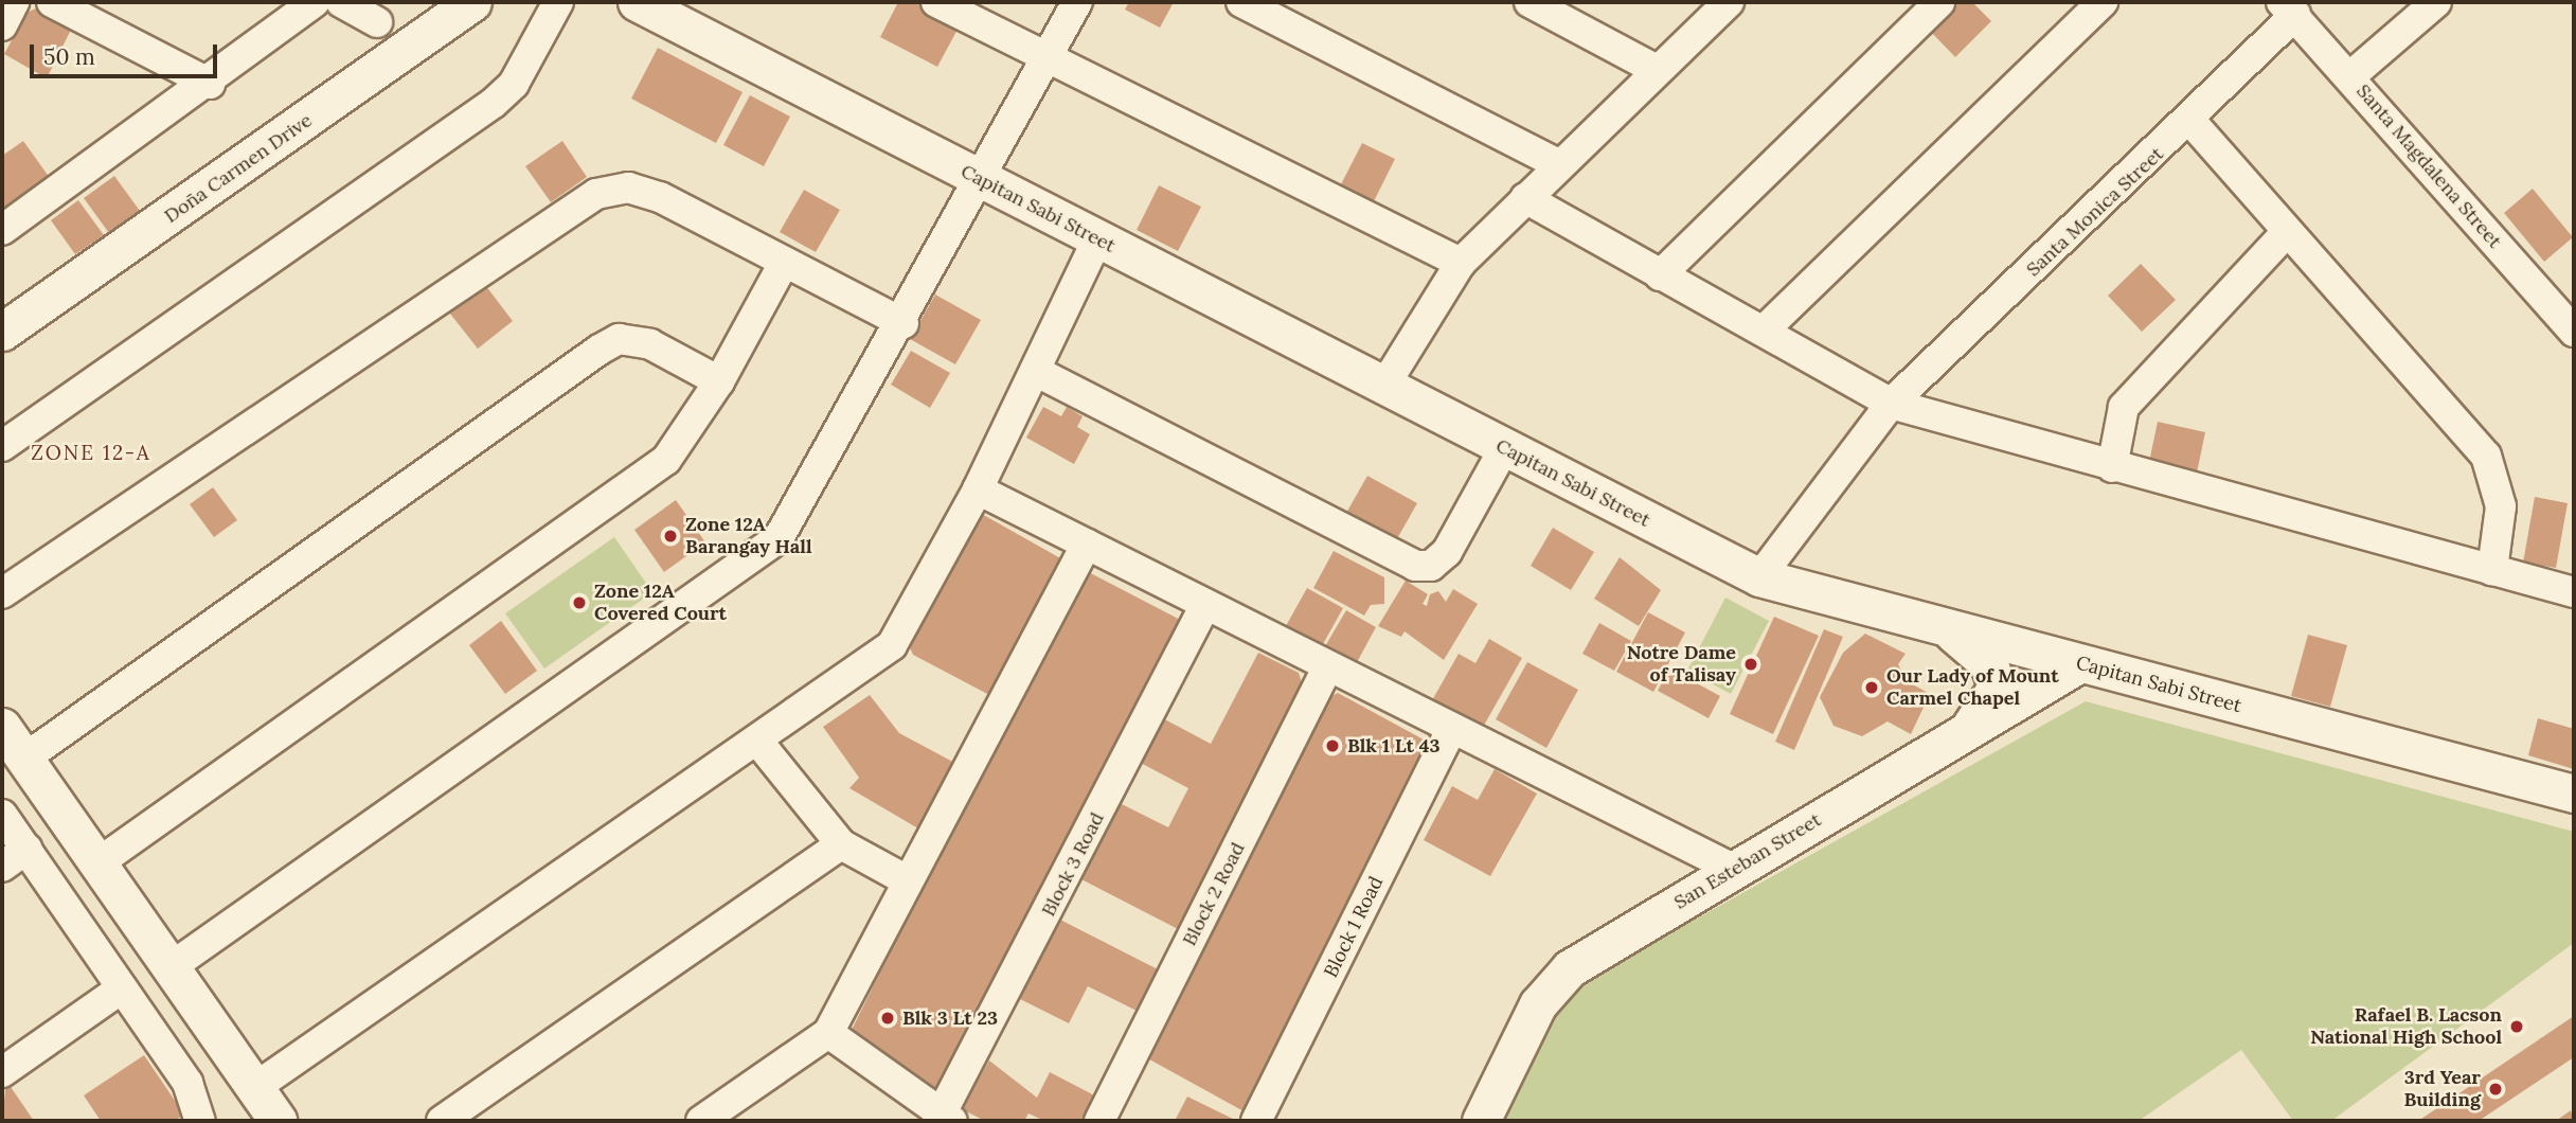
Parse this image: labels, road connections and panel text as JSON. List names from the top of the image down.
{
  "streets": {
    "street": [
      "Santa Magdalena Street",
      "Doña Carmen Drive",
      "Capitan Sabi Street",
      "Santa Monica Street",
      "San Esteban Street",
      "Block 3 Road",
      "Block 2 Road",
      "Block 1 Road"
    ]
  },
  "crossings": [
    ["Santa Magdalena Street", "Santa Monica Street"],
    ["Capitan Sabi Street", "Santa Monica Street"],
    ["Capitan Sabi Street", "San Esteban Street"]
  ],
  "districts": ["ZONE 12-A"],
  "places": [
    "Zone 12A Barangay Hall",
    "Zone 12A Covered Court",
    "Notre Dame of Talisay",
    "Our Lady of Mount Carmel Chapel",
    "Blk 1 Lt 43",
    "Blk 3 Lt 23",
    "Rafael B. Lacson National High School",
    "3rd Year Building"
  ],
  "scale_bar": "50 m"
}
